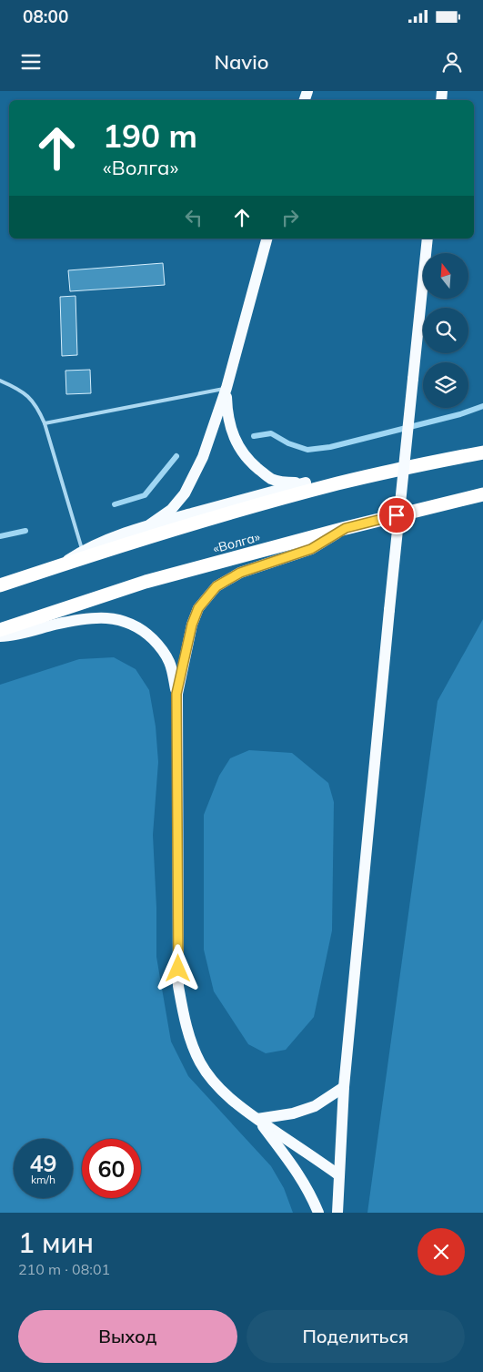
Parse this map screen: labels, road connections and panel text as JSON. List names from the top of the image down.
{
  "streets": {
    "highway": ["«Волга»"]
  },
  "north": "top",
  "page": {
    "status": "08:00",
    "header": "Navio",
    "turn": ["190 m", "«Волга»"],
    "speed": "49 km/h",
    "limit": "60",
    "heading": ["1 мин", "210 m · 08:01"],
    "buttons": ["Выход", "Поделиться"]
  }
}
